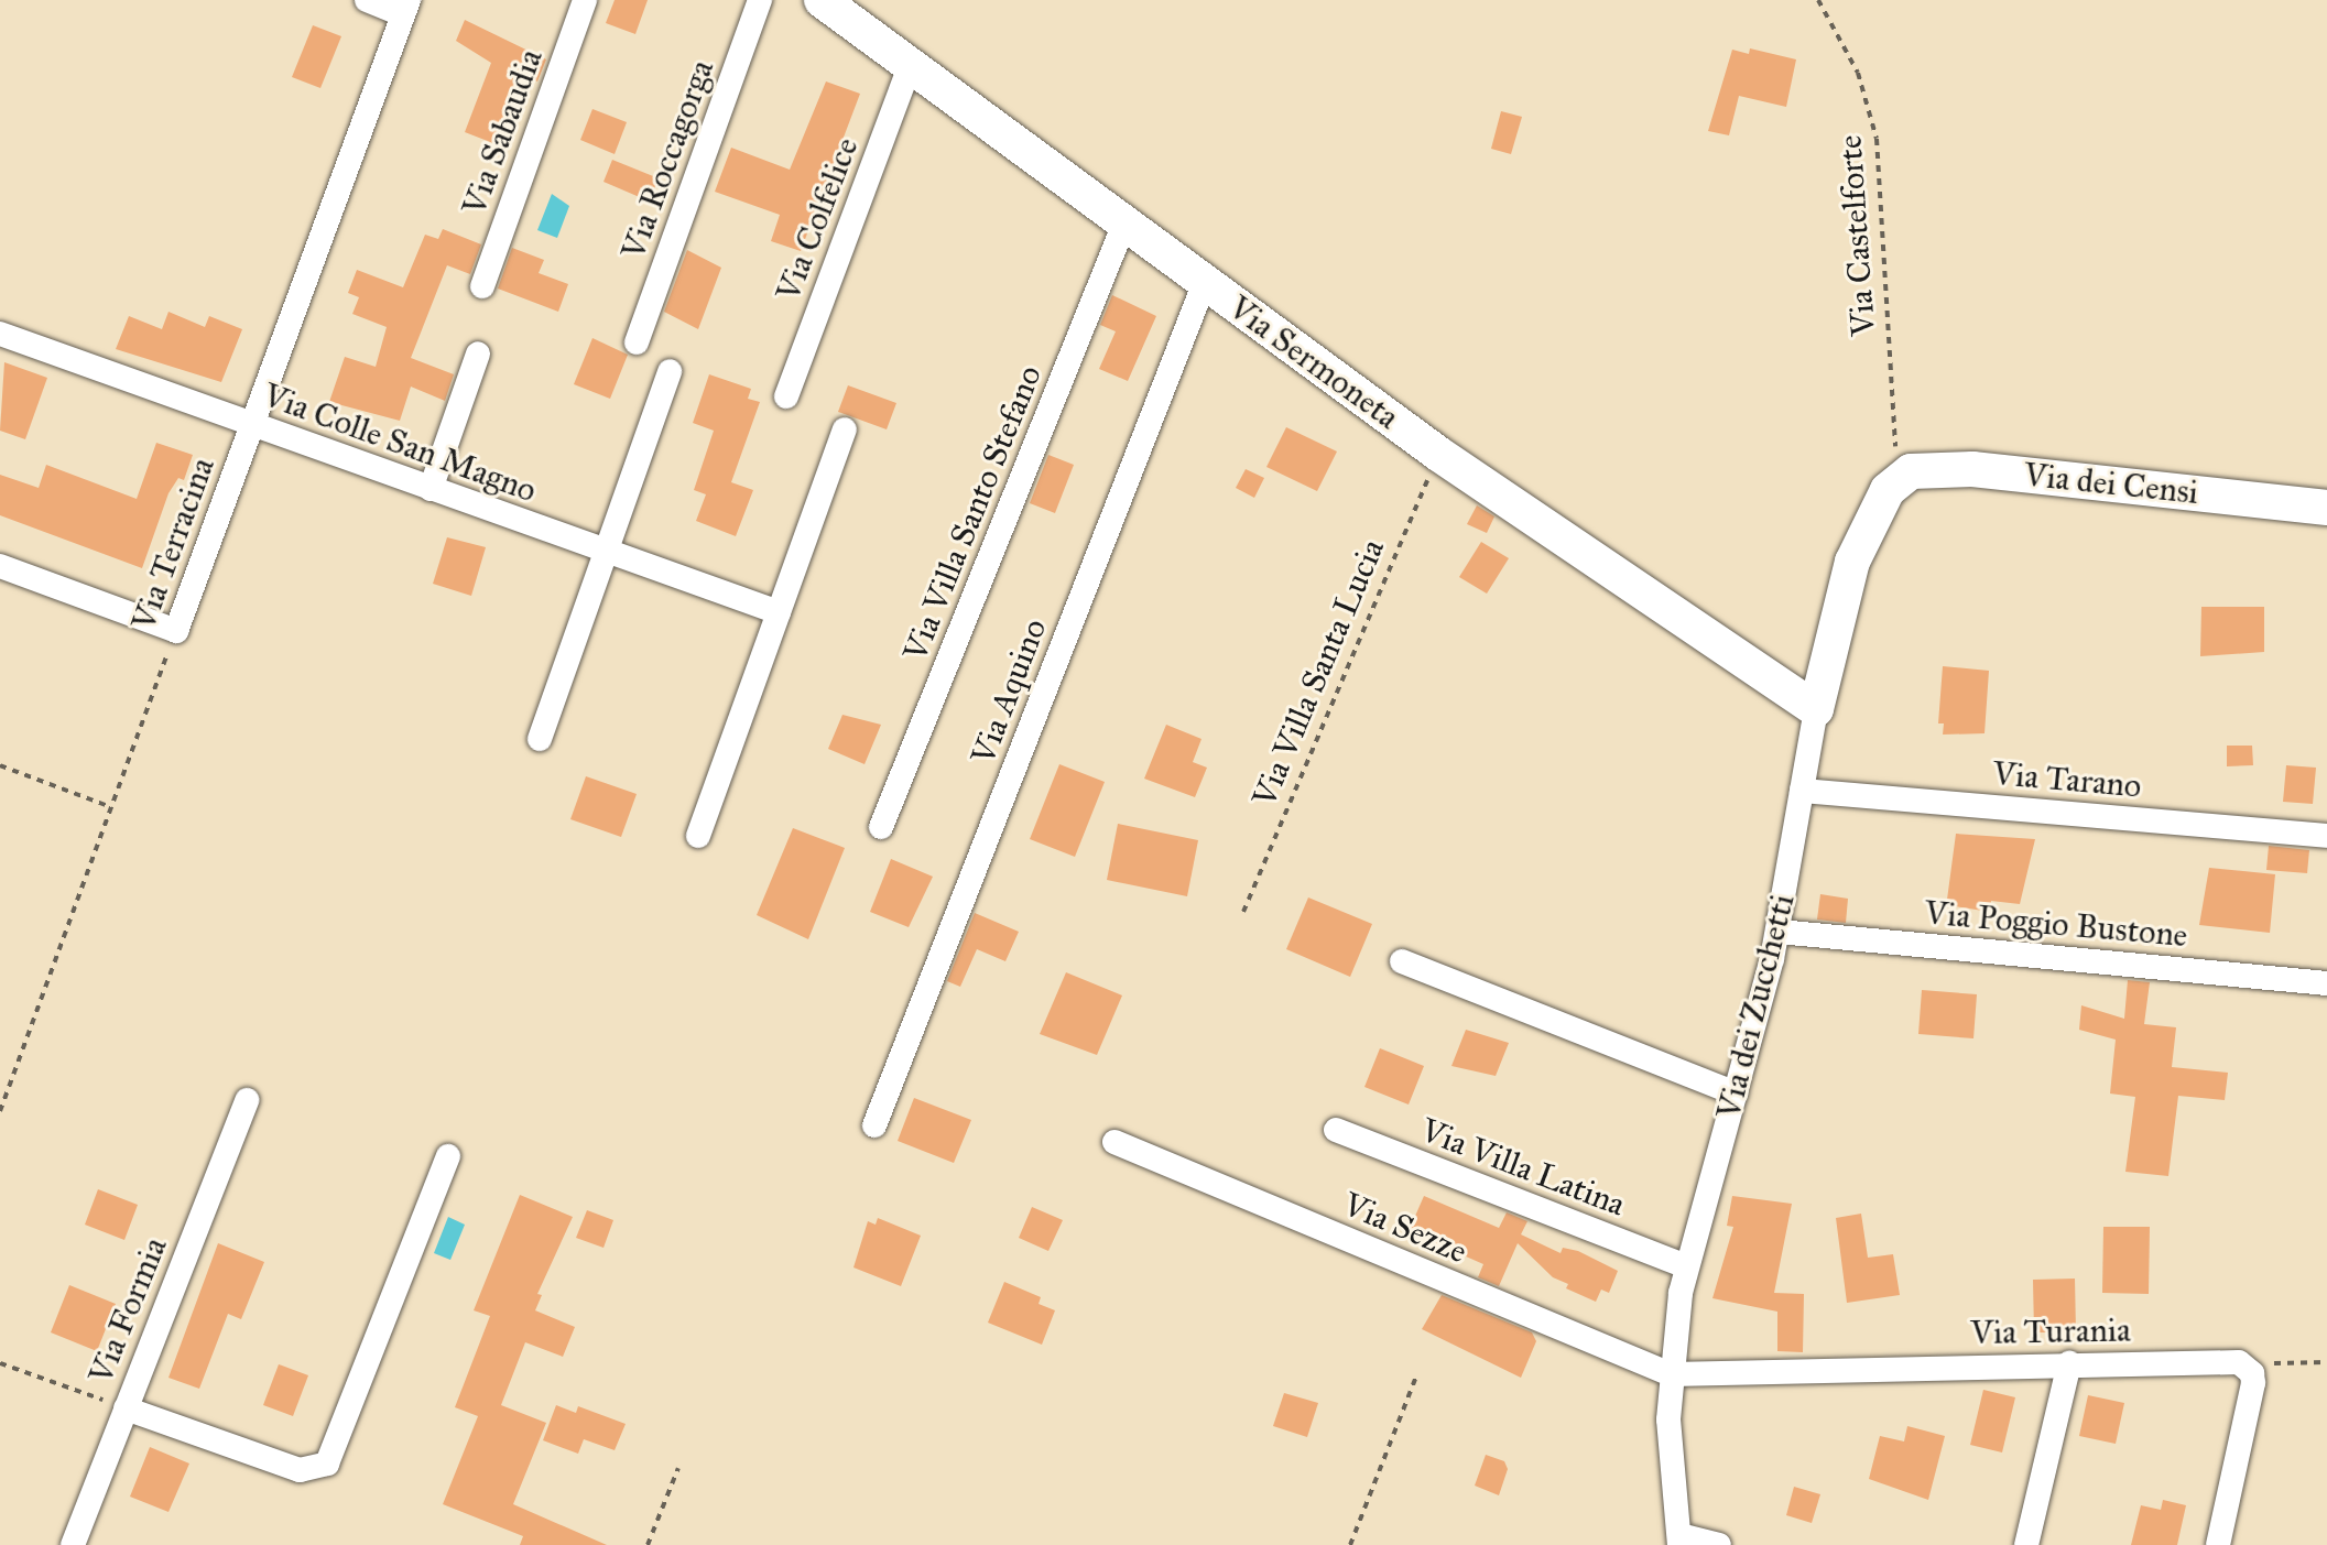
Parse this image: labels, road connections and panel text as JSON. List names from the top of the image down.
{
  "streets": {
    "street": [
      "Via Sabaudia",
      "Via Roccagorga",
      "Via Colfelice",
      "Via Sermoneta",
      "Via Colle San Magno",
      "Via dei Censi",
      "Via Villa Santo Stefano",
      "Via Terracina",
      "Via Aquino",
      "Via Tarano",
      "Via Poggio Bustone",
      "Via dei Zucchetti",
      "Via Villa Latina",
      "Via Sezze",
      "Via Formia",
      "Via Turania"
    ],
    "path": ["Via Castelforte", "Via Villa Santa Lucia"]
  },
  "crossings": [
    ["Via Colfelice", "Via Sermoneta"],
    ["Via Castelforte", "Via dei Censi"],
    ["Via Castelforte", "Via dei Zucchetti"],
    ["Via Sermoneta", "Via Villa Santo Stefano"],
    ["Via Sermoneta", "Via Villa Santa Lucia"],
    ["Via Sermoneta", "Via Aquino"],
    ["Via Sermoneta", "Via dei Zucchetti"],
    ["Via Colle San Magno", "Via Terracina"],
    ["Via dei Censi", "Via dei Zucchetti"],
    ["Via Tarano", "Via dei Zucchetti"],
    ["Via Poggio Bustone", "Via dei Zucchetti"],
    ["Via dei Zucchetti", "Via Villa Latina"],
    ["Via dei Zucchetti", "Via Sezze"],
    ["Via dei Zucchetti", "Via Turania"],
    ["Via Sezze", "Via Turania"]
  ]
}
